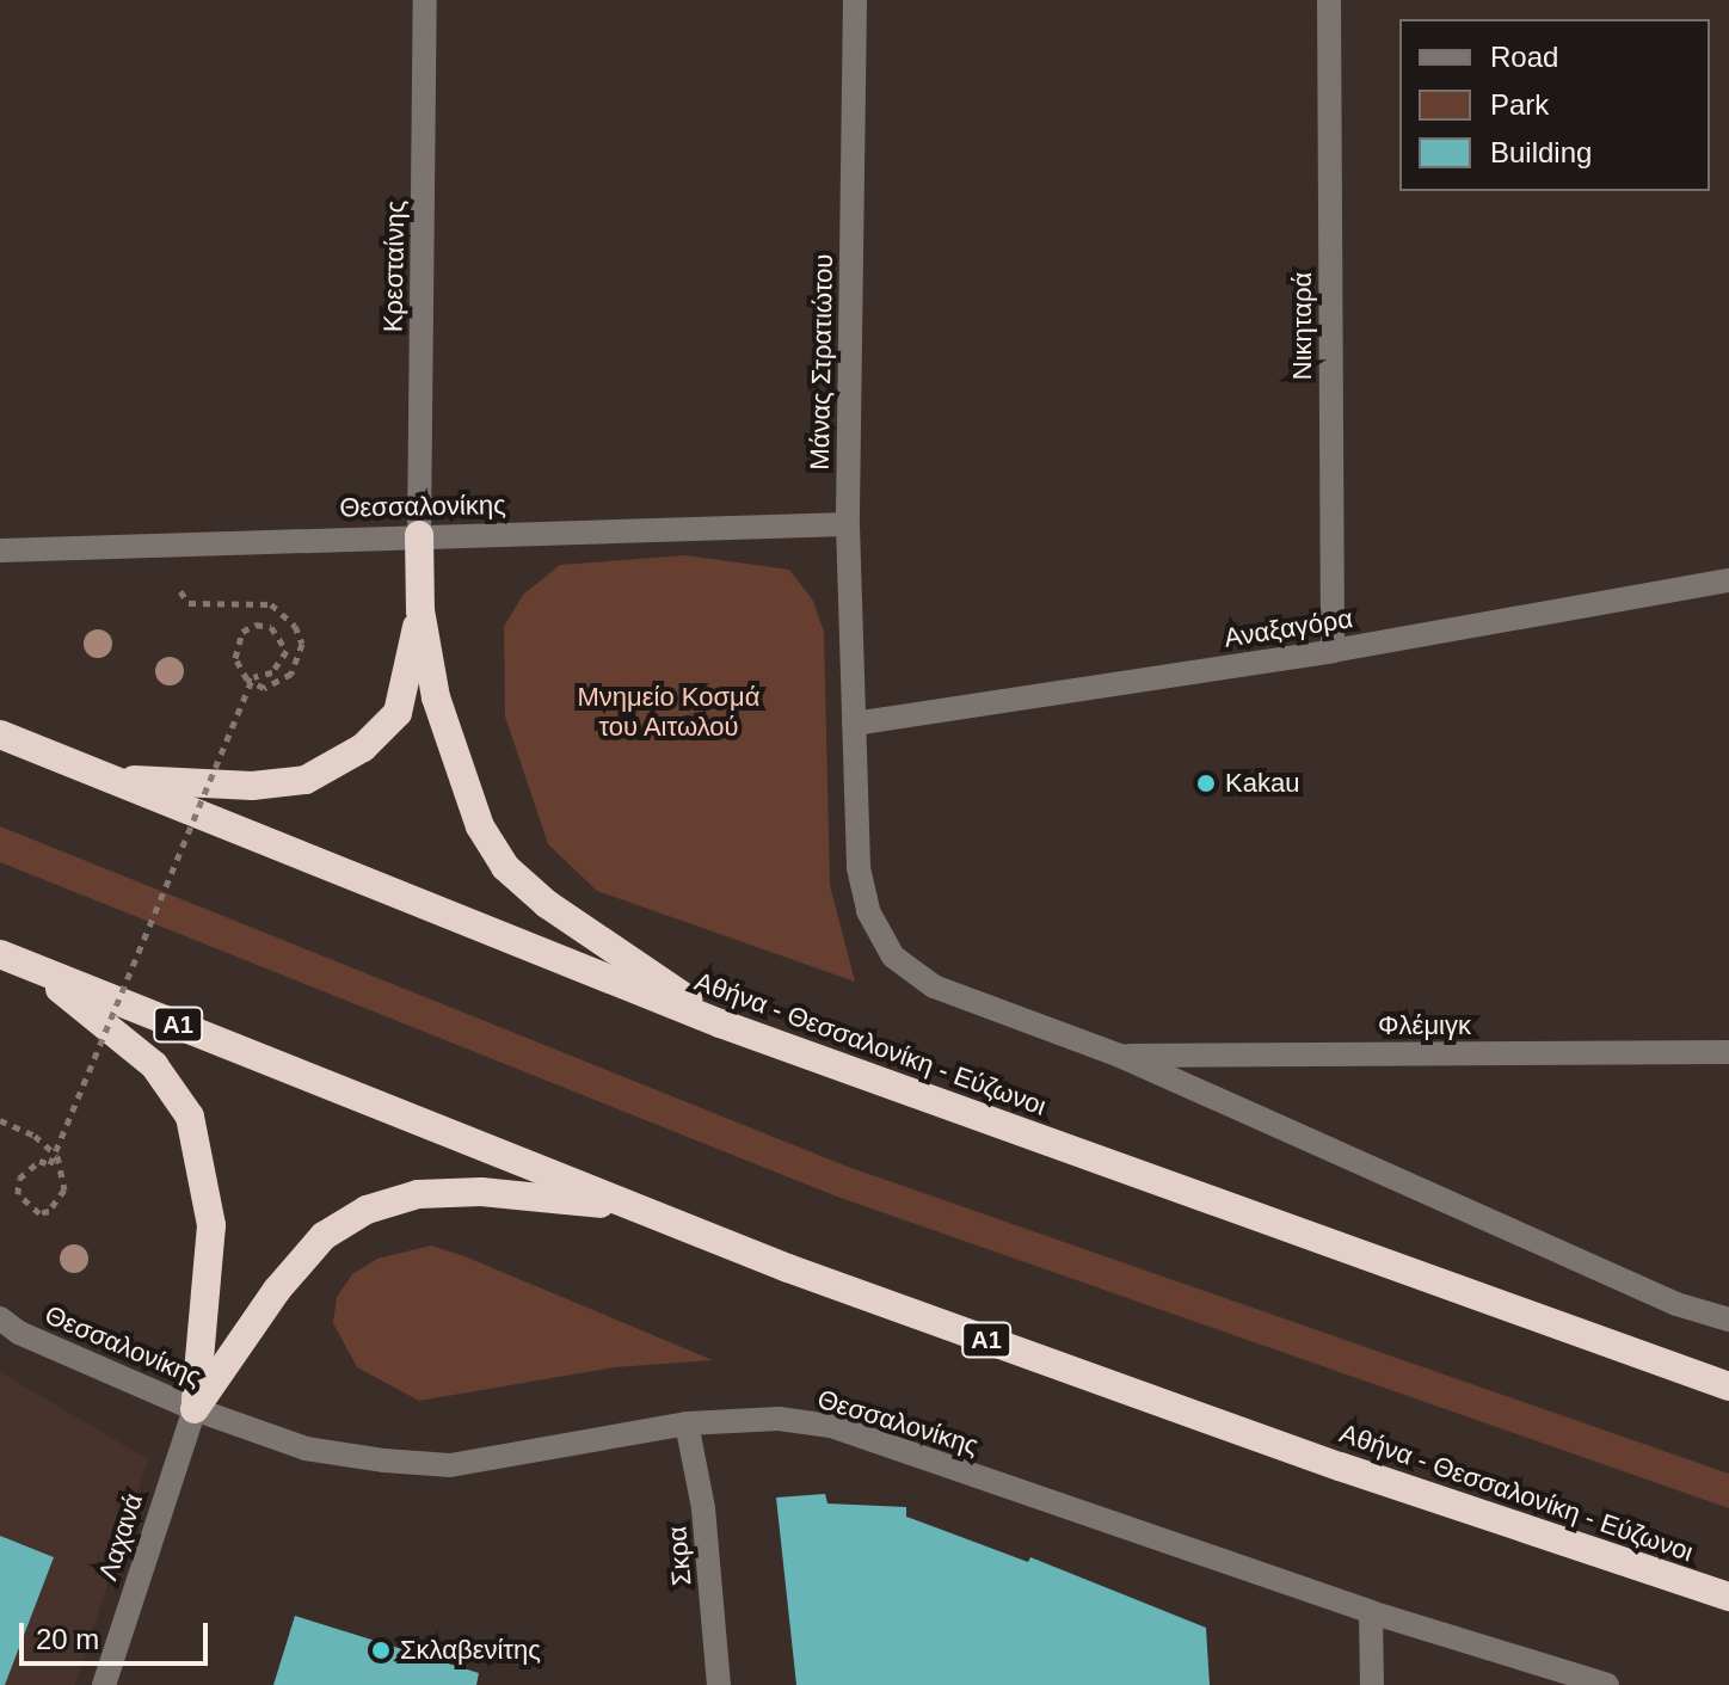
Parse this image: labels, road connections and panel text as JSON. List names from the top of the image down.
{
  "streets": {
    "highway": ["Α1", "Αθήνα - Θεσσαλονίκη - Εύζωνοι"],
    "street": [
      "Κρεσταίνης",
      "Νικηταρά",
      "Μάνας Στρατιώτου",
      "Θεσσαλονίκης",
      "Αναξαγόρα",
      "Φλέμιγκ",
      "Λαχανά",
      "Σκρα"
    ]
  },
  "crossings": [
    ["Κρεσταίνης", "Θεσσαλονίκης"],
    ["Νικηταρά", "Αναξαγόρα"],
    ["Μάνας Στρατιώτου", "Θεσσαλονίκης"],
    ["Μάνας Στρατιώτου", "Αναξαγόρα"],
    ["Θεσσαλονίκης", "Λαχανά"],
    ["Θεσσαλονίκης", "Σκρα"]
  ],
  "parks": ["Μνημείο Κοσμά του Αιτωλού"],
  "places": ["Kakau", "Σκλαβενίτης"],
  "legend": ["Road", "Park", "Building"],
  "scale_bar": "20 m"
}
